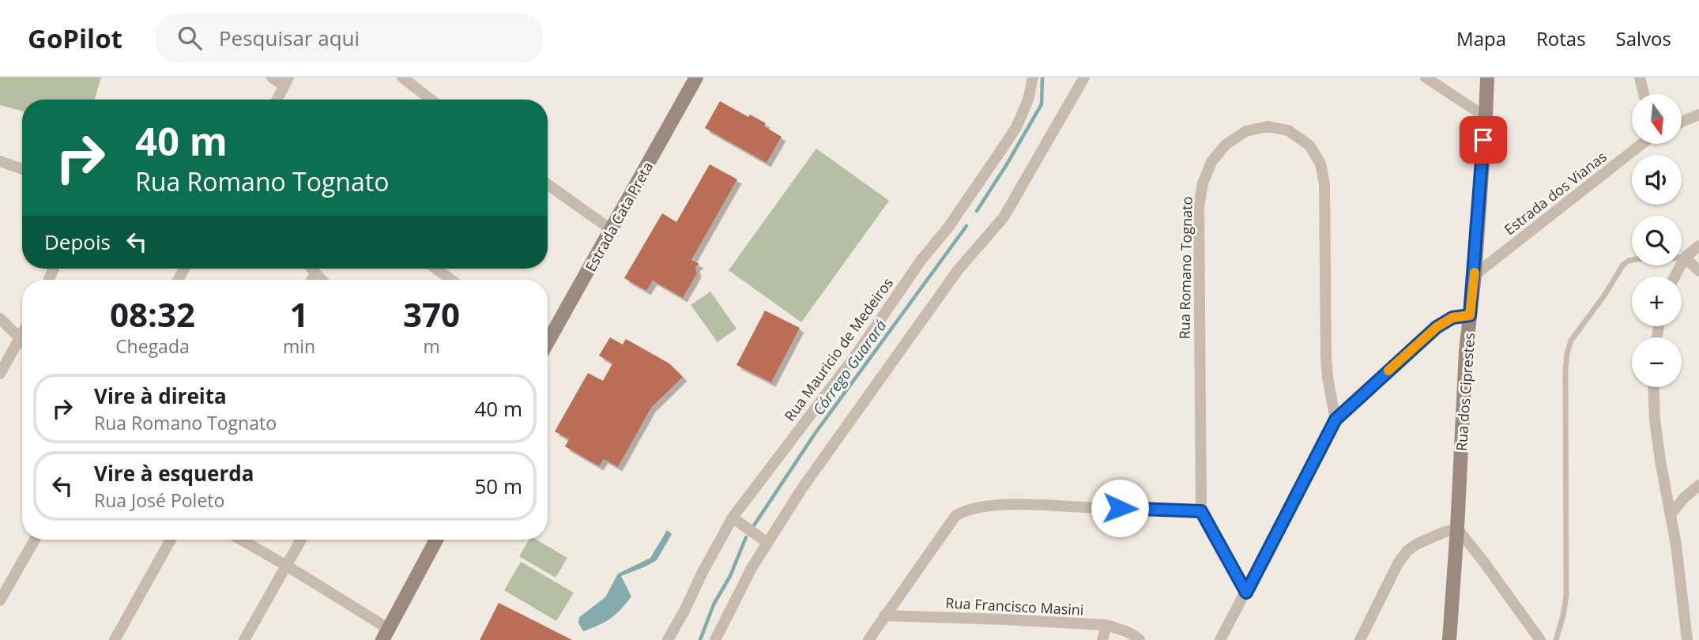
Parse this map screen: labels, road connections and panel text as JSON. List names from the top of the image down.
{
  "streets": {
    "street": [
      "Estrada dos Vianas",
      "Estrada Cata Preta",
      "Rua Romano Tognato",
      "Rua Mauricio de Medeiros",
      "Rua dos Ciprestes",
      "Rua Francisco Masini"
    ]
  },
  "crossings": [
    ["Estrada dos Vianas", "Rua dos Ciprestes"]
  ],
  "water": ["Córrego Guarará"],
  "north": "bottom",
  "page": {
    "header": "GoPilot",
    "search": "Pesquisar aqui",
    "nav": ["Mapa", "Rotas", "Salvos"],
    "map_buttons": ["+", "−"],
    "turn": ["40 m", "Rua Romano Tognato"],
    "then": "Depois",
    "eta": [
      "08:32",
      "Chegada",
      "1",
      "min",
      "370",
      "m"
    ],
    "list": [
      {
        "name": "Vire à direita",
        "note": "Rua Romano Tognato",
        "value": "40 m"
      },
      {
        "name": "Vire à esquerda",
        "note": "Rua José Poleto",
        "value": "50 m"
      }
    ]
  }
}
